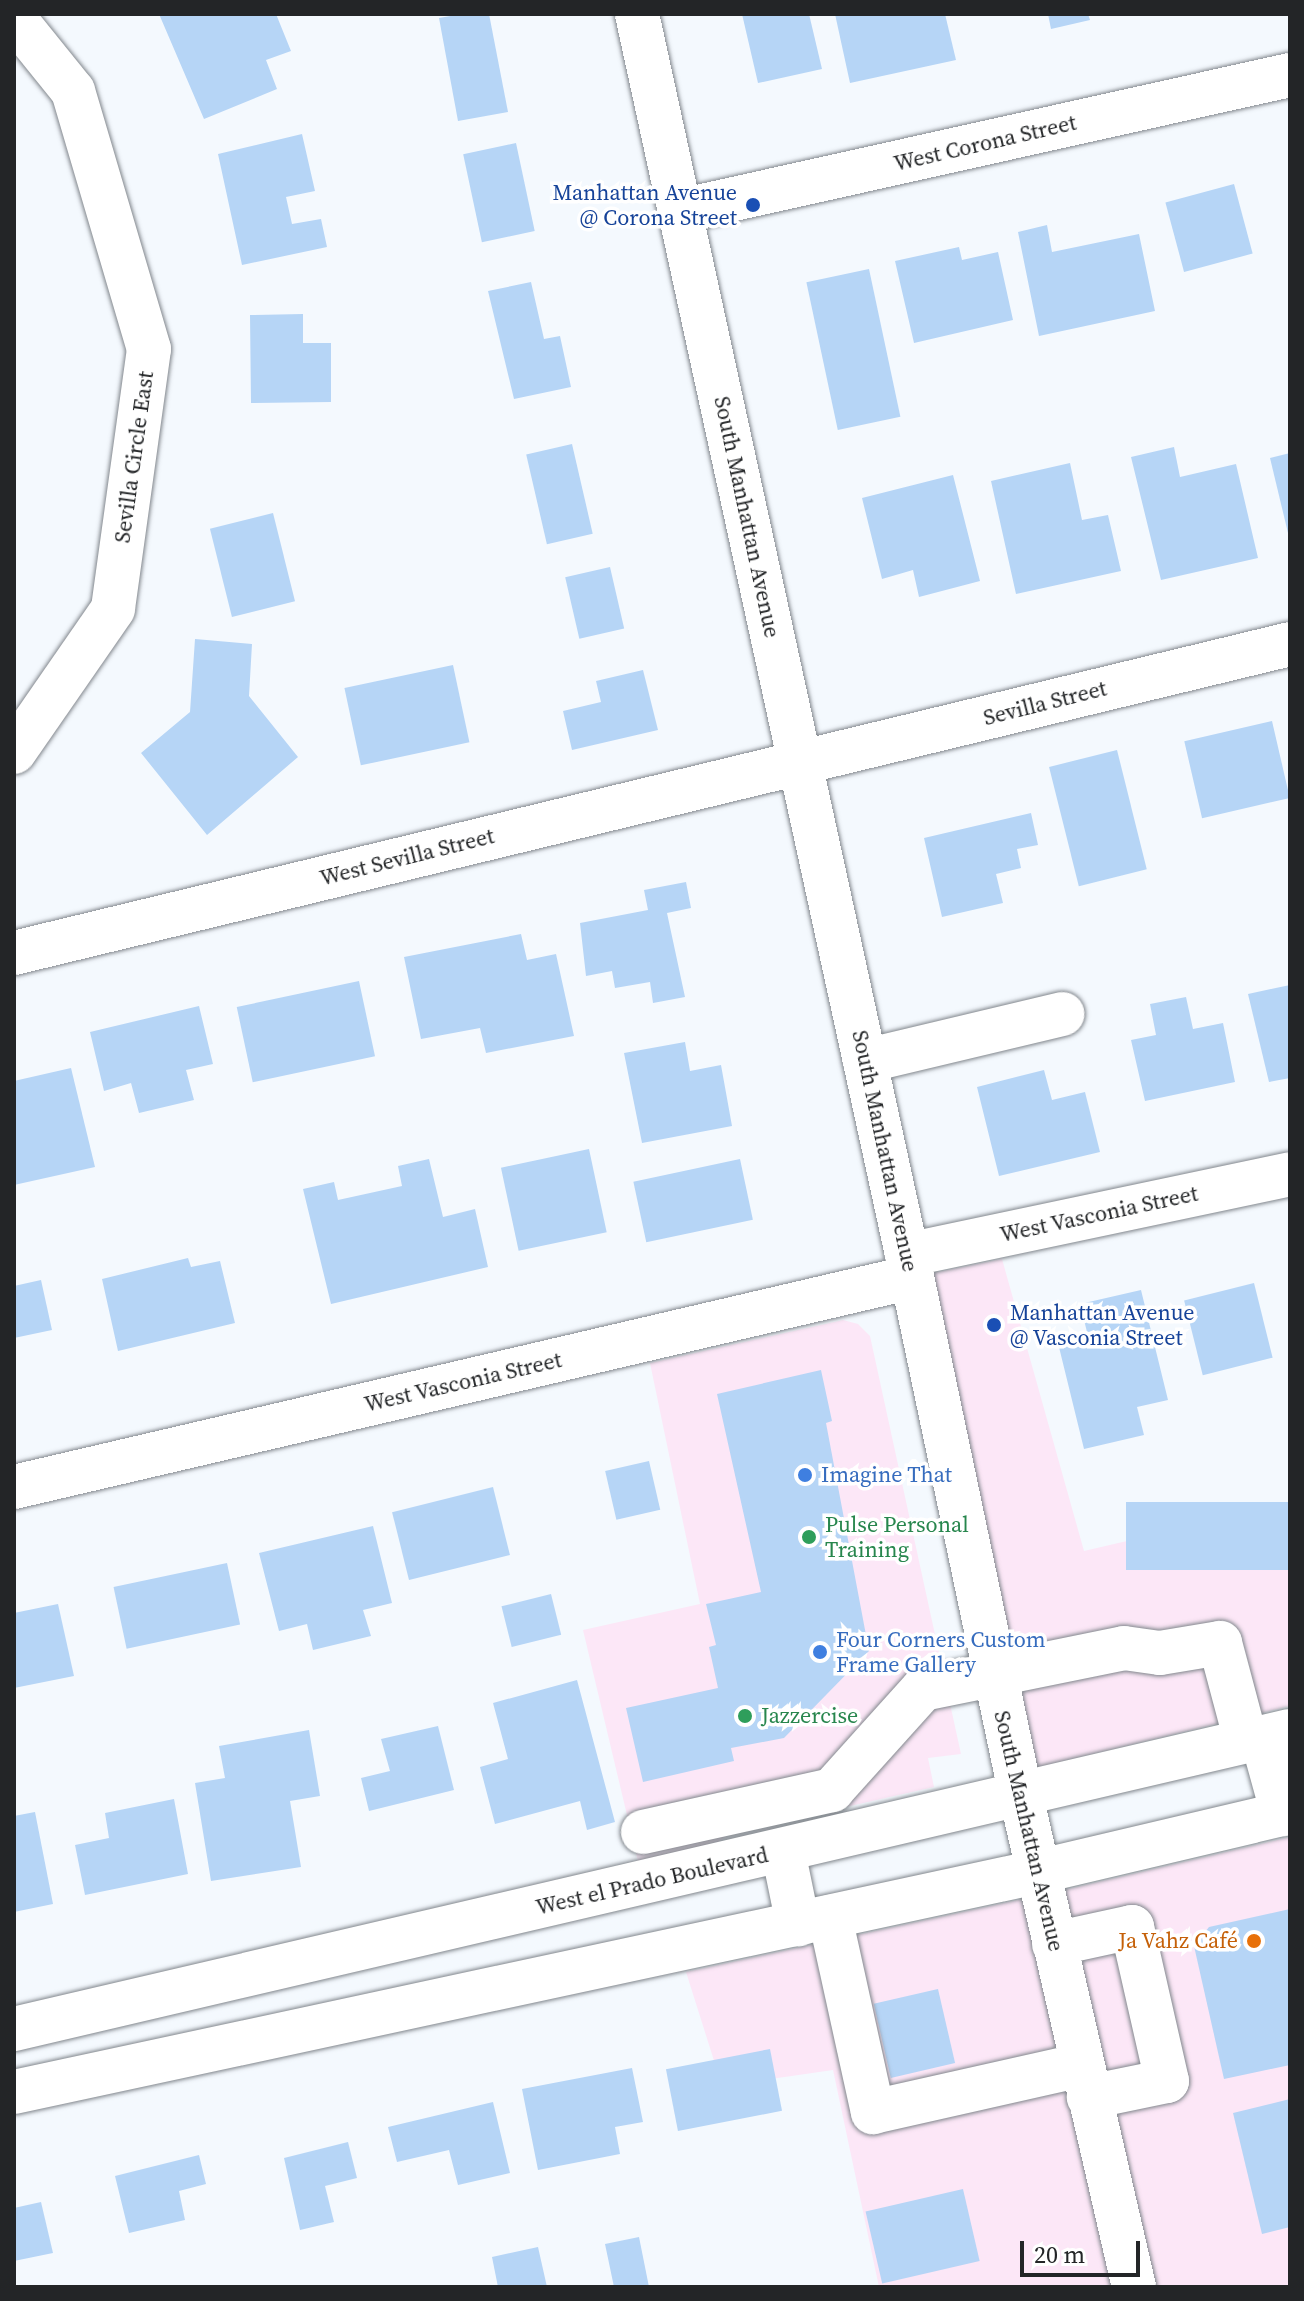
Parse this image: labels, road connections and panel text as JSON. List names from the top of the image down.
{
  "streets": {
    "street": [
      "West Corona Street",
      "Sevilla Circle East",
      "South Manhattan Avenue",
      "Sevilla Street",
      "West Sevilla Street",
      "West Vasconia Street",
      "West el Prado Boulevard"
    ]
  },
  "crossings": [
    ["West Corona Street", "South Manhattan Avenue"],
    ["South Manhattan Avenue", "Sevilla Street"],
    ["South Manhattan Avenue", "West Sevilla Street"],
    ["South Manhattan Avenue", "West Vasconia Street"],
    ["South Manhattan Avenue", "West el Prado Boulevard"],
    ["Sevilla Street", "West Sevilla Street"]
  ],
  "places": [
    "Manhattan Avenue @ Corona Street",
    "Manhattan Avenue @ Vasconia Street",
    "Imagine That",
    "Pulse Personal Training",
    "Four Corners Custom Frame Gallery",
    "Jazzercise",
    "Ja Vahz Café"
  ],
  "scale_bar": "20 m"
}
